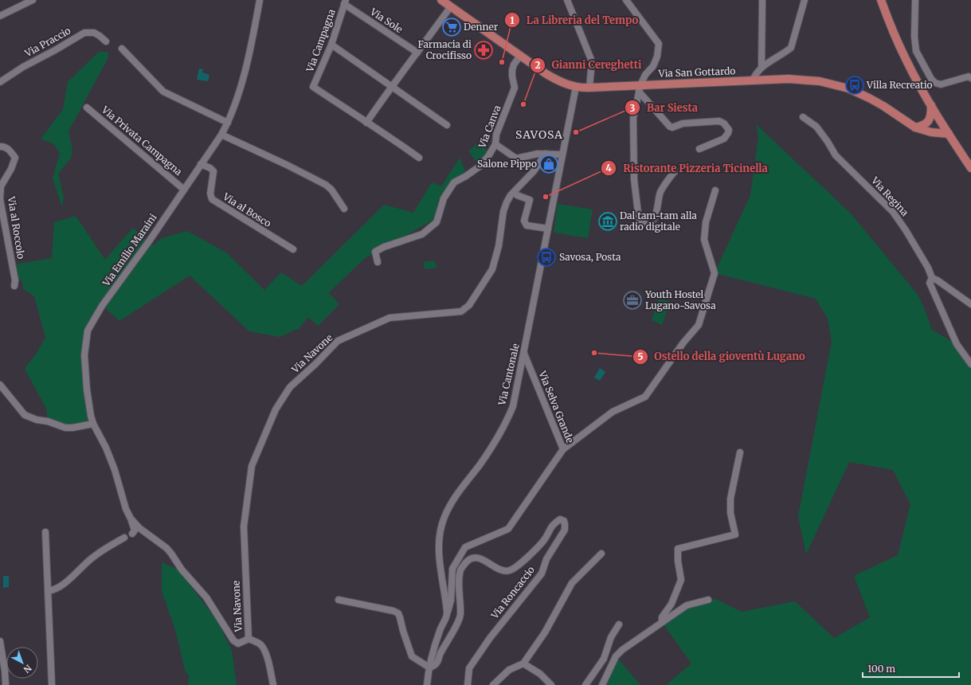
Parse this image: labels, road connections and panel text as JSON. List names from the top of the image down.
{
  "streets": {
    "main road": ["Via San Gottardo"],
    "street": [
      "Via Sole",
      "Via Campagna",
      "Via Praccio",
      "Via Canva",
      "Via Privata Campagna",
      "Via Regina",
      "Via al Bosco",
      "Via al Roccolo",
      "Via Emilio Maraini",
      "Via Navone",
      "Via Cantonale",
      "Via Selva Grande",
      "Via Roncaccio"
    ]
  },
  "crossings": [
    ["Via Sole", "Via Campagna"],
    ["Via San Gottardo", "Via Canva"],
    ["Via San Gottardo", "Via Cantonale"],
    ["Via Privata Campagna", "Via Emilio Maraini"],
    ["Via al Bosco", "Via Emilio Maraini"],
    ["Via Emilio Maraini", "Via Navone"],
    ["Via Cantonale", "Via Selva Grande"],
    ["Via Cantonale", "Via Roncaccio"]
  ],
  "districts": ["SAVOSA"],
  "places": {
    "supermarket": ["Denner"],
    "pharmacy": ["Farmacia di Crocifisso"],
    "other": [
      "La Libreria del Tempo",
      "Gianni Cereghetti",
      "Bar Siesta",
      "Ristorante Pizzeria Ticinella",
      "Ostello della gioventù Lugano"
    ],
    "bus stop": ["Villa Recreatio", "Savosa, Posta"],
    "shop": ["Salone Pippo"],
    "museum": ["Dal tam-tam alla radio digitale"],
    "office": ["Youth Hostel Lugano-Savosa"]
  },
  "scale_bar": "100 m",
  "north": "bottom right"
}
